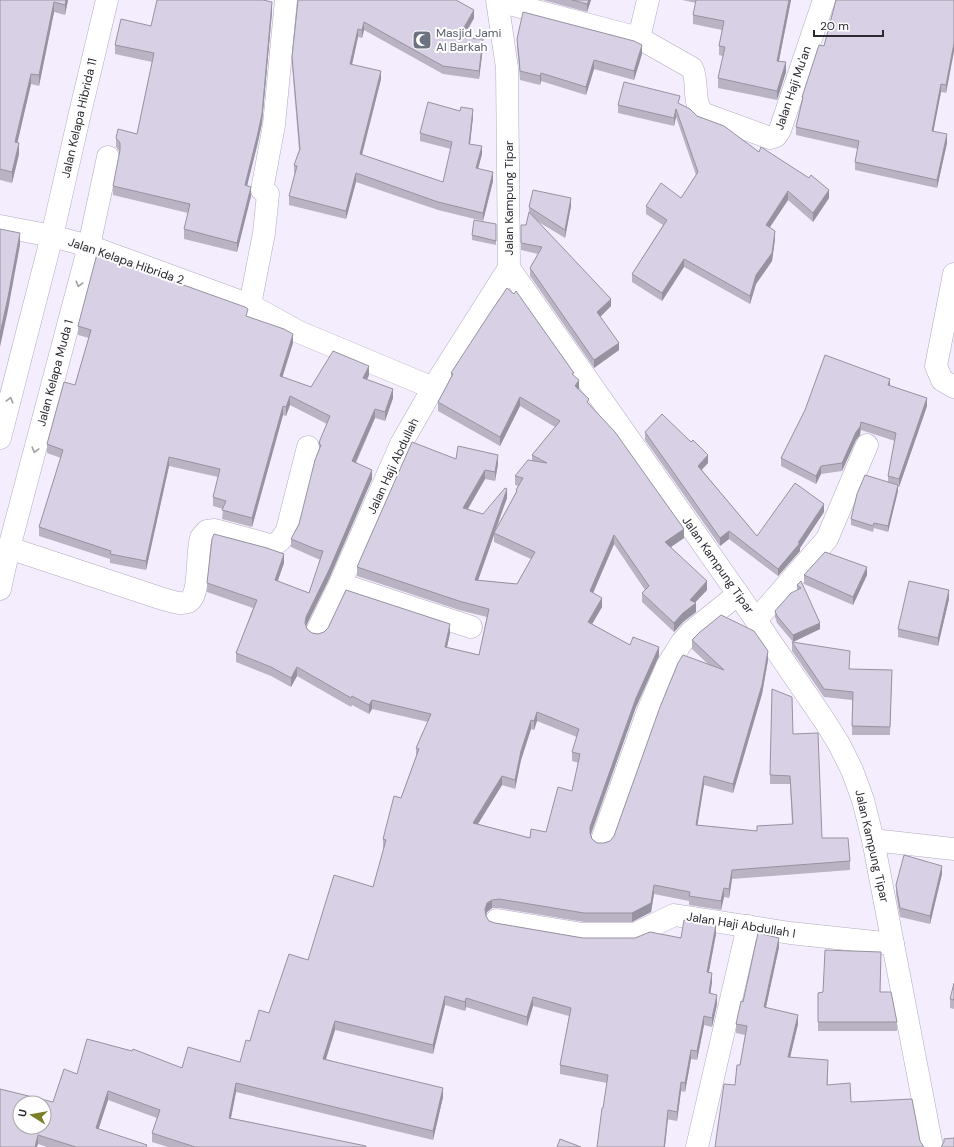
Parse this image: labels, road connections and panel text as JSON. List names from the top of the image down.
{
  "streets": {
    "street": [
      "Jalan Haji Mu'an",
      "Jalan Kelapa Hibrida 11",
      "Jalan Kampung Tipar",
      "Jalan Kelapa Hibrida 2",
      "Jalan Kelapa Muda 1",
      "Jalan Haji Abdullah",
      "Jalan Haji Abdullah I"
    ]
  },
  "crossings": [
    ["Jalan Kelapa Hibrida 11", "Jalan Kelapa Hibrida 2"],
    ["Jalan Kampung Tipar", "Jalan Haji Abdullah"],
    ["Jalan Kampung Tipar", "Jalan Haji Abdullah I"],
    ["Jalan Kelapa Hibrida 2", "Jalan Kelapa Muda 1"],
    ["Jalan Kelapa Hibrida 2", "Jalan Haji Abdullah"]
  ],
  "places": {
    "mosque": ["Masjid Jami Al Barkah"]
  },
  "scale_bar": "20 m",
  "north": "left"
}
